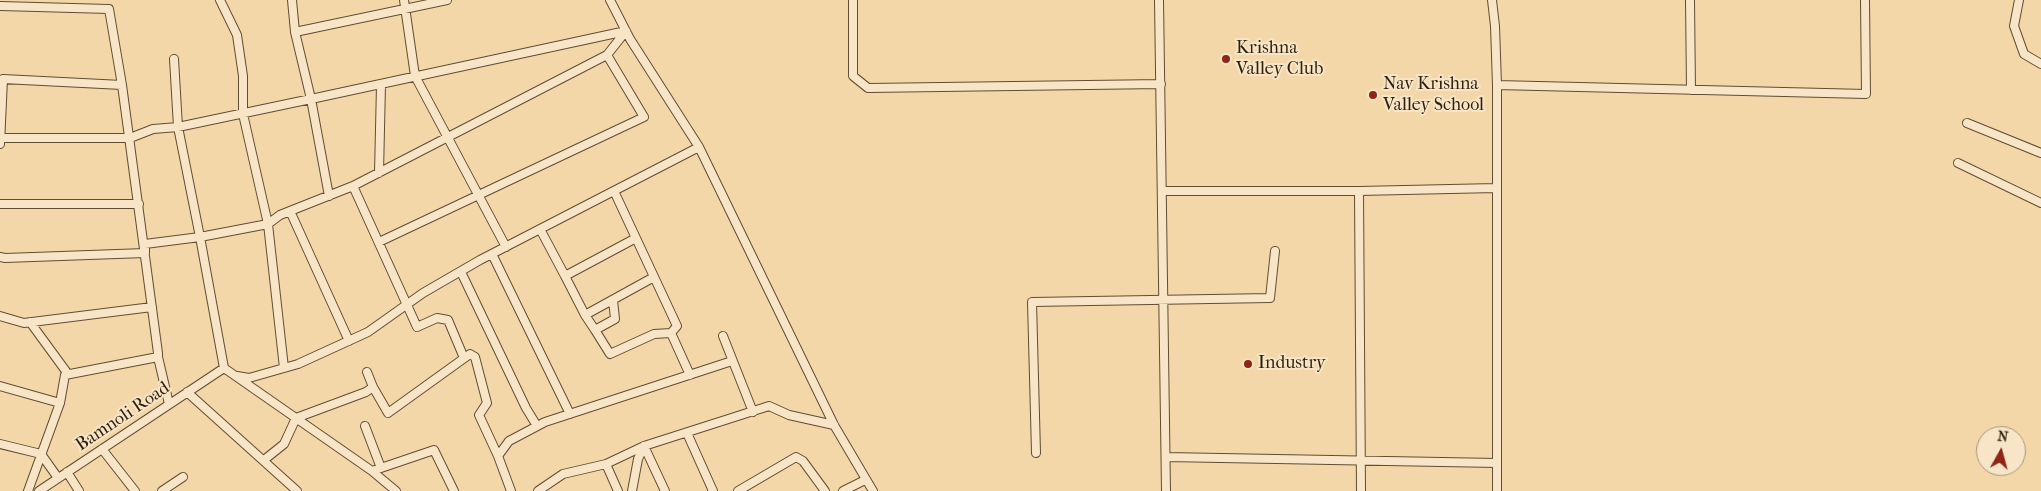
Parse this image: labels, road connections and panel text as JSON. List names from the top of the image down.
{
  "streets": {
    "street": ["Bamnoli Road"]
  },
  "places": ["Krishna Valley Club", "Nav Krishna Valley School", "Industry"],
  "north": "top"
}
